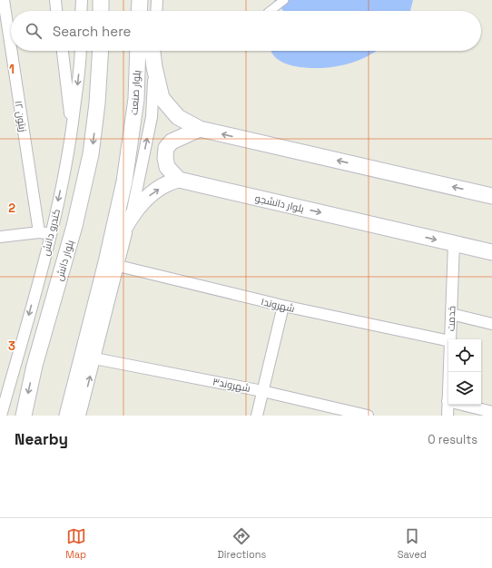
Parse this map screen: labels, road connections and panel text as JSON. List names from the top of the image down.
{
  "streets": {
    "main road": ["بلوار صنعت", "بلوار دانشجو", "بلوار دانش"],
    "street": [
      "زیتون ۱۲",
      "کندرو دانش",
      "شهروند۱",
      "خدمت",
      "شهروند۳"
    ]
  },
  "crossings": [
    ["بلوار صنعت", "شهروند۱"],
    ["بلوار دانشجو", "خدمت"]
  ],
  "page": {
    "search": "Search here",
    "heading": ["Nearby", "0 results"],
    "nav": ["Map", "Directions", "Saved"]
  },
  "grid": {
    "rows": ["1", "2", "3"]
  }
}
